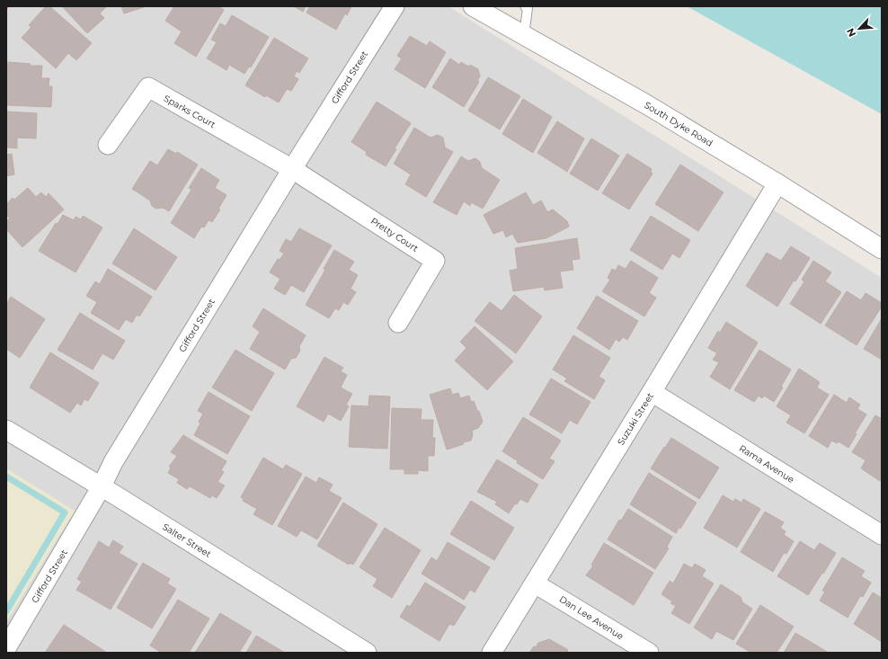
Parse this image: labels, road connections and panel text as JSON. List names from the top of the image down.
{
  "streets": {
    "street": [
      "Gifford Street",
      "Sparks Court",
      "South Dyke Road",
      "Pretty Court",
      "Suzuki Street",
      "Rama Avenue",
      "Salter Street",
      "Dan Lee Avenue"
    ]
  },
  "crossings": [
    ["Gifford Street", "Sparks Court"],
    ["Gifford Street", "Pretty Court"],
    ["Gifford Street", "Salter Street"],
    ["Sparks Court", "Pretty Court"],
    ["South Dyke Road", "Suzuki Street"],
    ["Suzuki Street", "Rama Avenue"],
    ["Suzuki Street", "Dan Lee Avenue"]
  ],
  "north": "bottom left"
}
